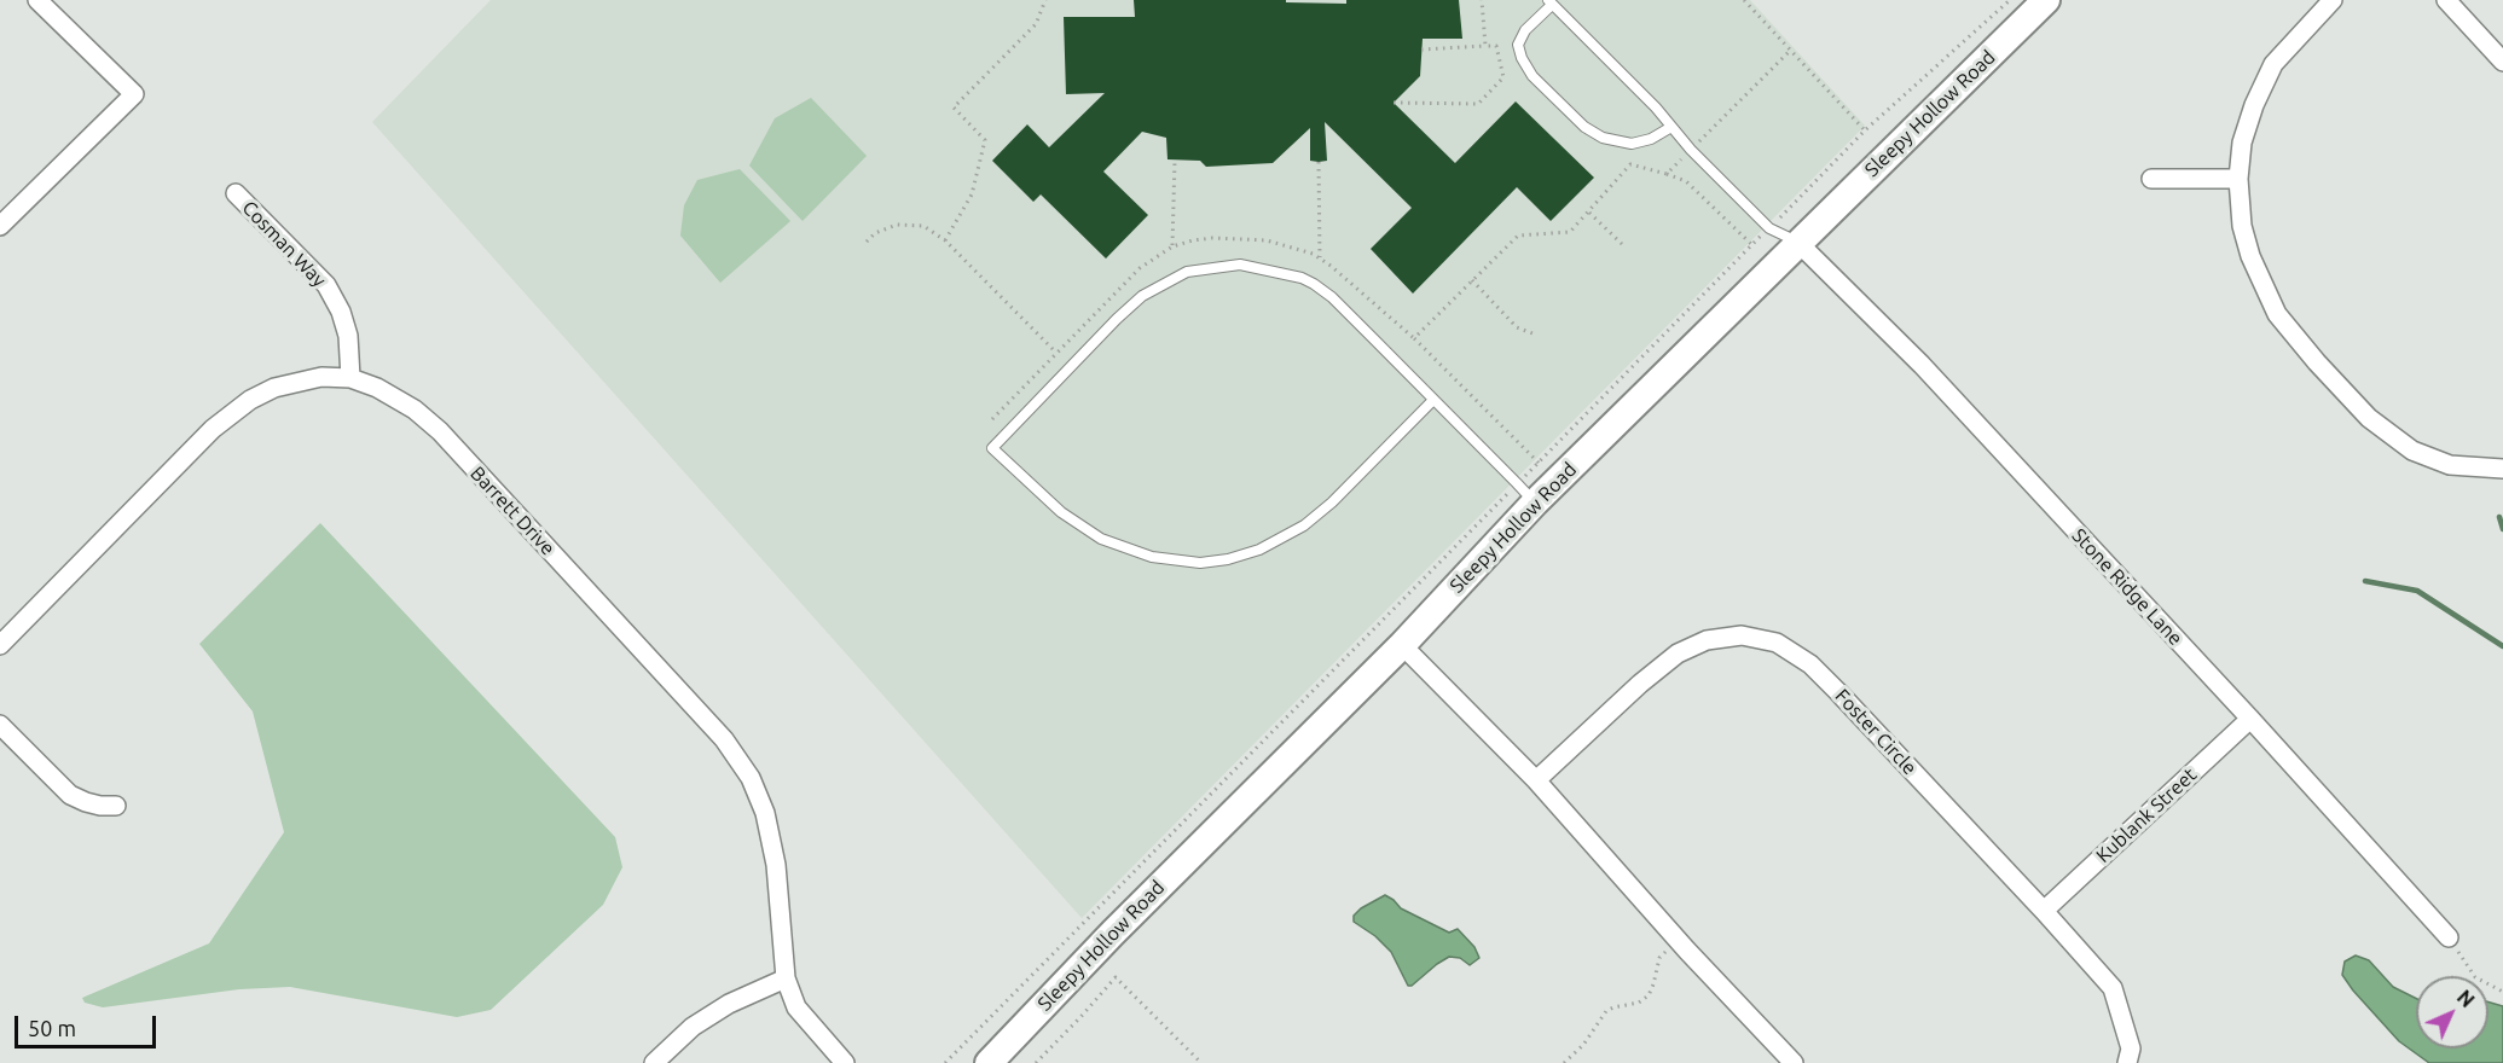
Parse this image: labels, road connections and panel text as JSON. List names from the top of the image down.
{
  "streets": {
    "street": [
      "Sleepy Hollow Road",
      "Cosman Way",
      "Barrett Drive",
      "Stone Ridge Lane",
      "Foster Circle",
      "Kublank Street"
    ]
  },
  "crossings": [
    ["Sleepy Hollow Road", "Stone Ridge Lane"],
    ["Cosman Way", "Barrett Drive"],
    ["Stone Ridge Lane", "Kublank Street"],
    ["Foster Circle", "Kublank Street"]
  ],
  "scale_bar": "50 m",
  "north": "top right"
}
